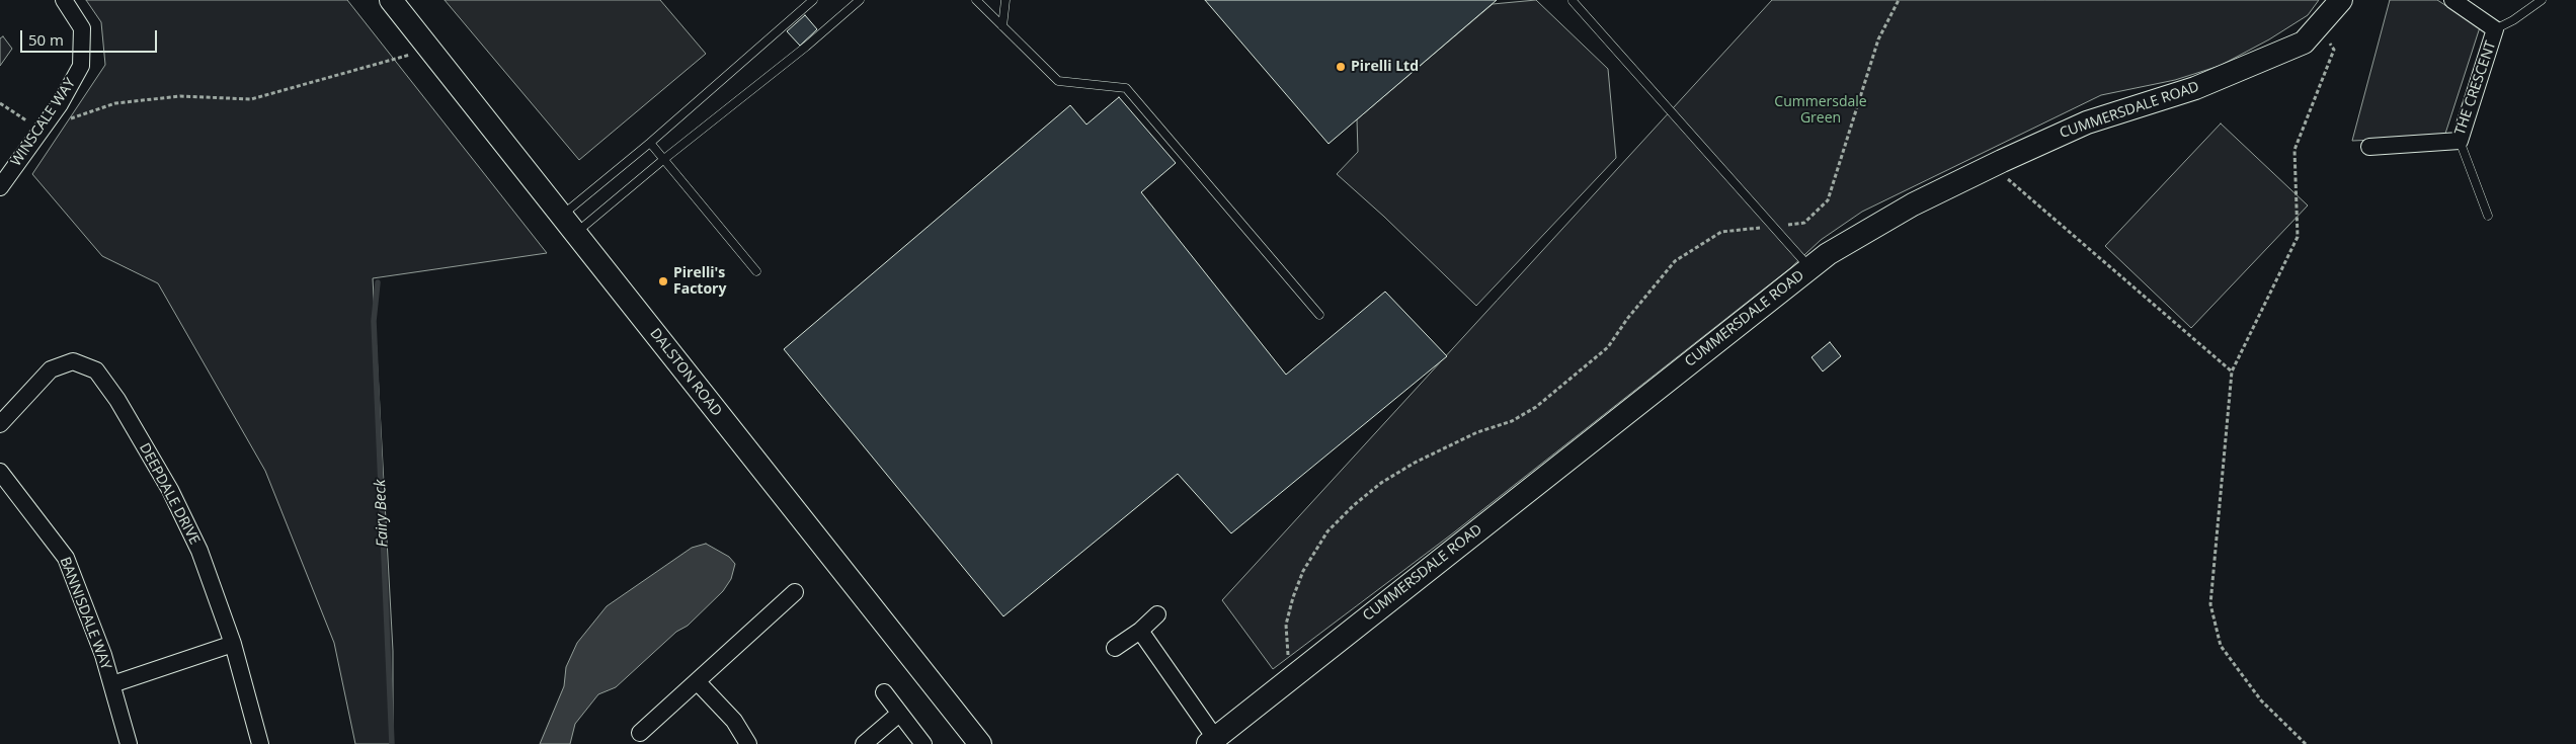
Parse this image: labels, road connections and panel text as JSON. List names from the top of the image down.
{
  "streets": {
    "street": [
      "THE CRESCENT",
      "CUMMERSDALE ROAD",
      "WINSCALE WAY",
      "DALSTON ROAD",
      "DEEPDALE DRIVE",
      "BANNISDALE WAY"
    ]
  },
  "water": ["Fairy Beck"],
  "parks": ["Cummersdale Green"],
  "places": ["Pirelli Ltd", "Pirelli's Factory"],
  "scale_bar": "50 m"
}
